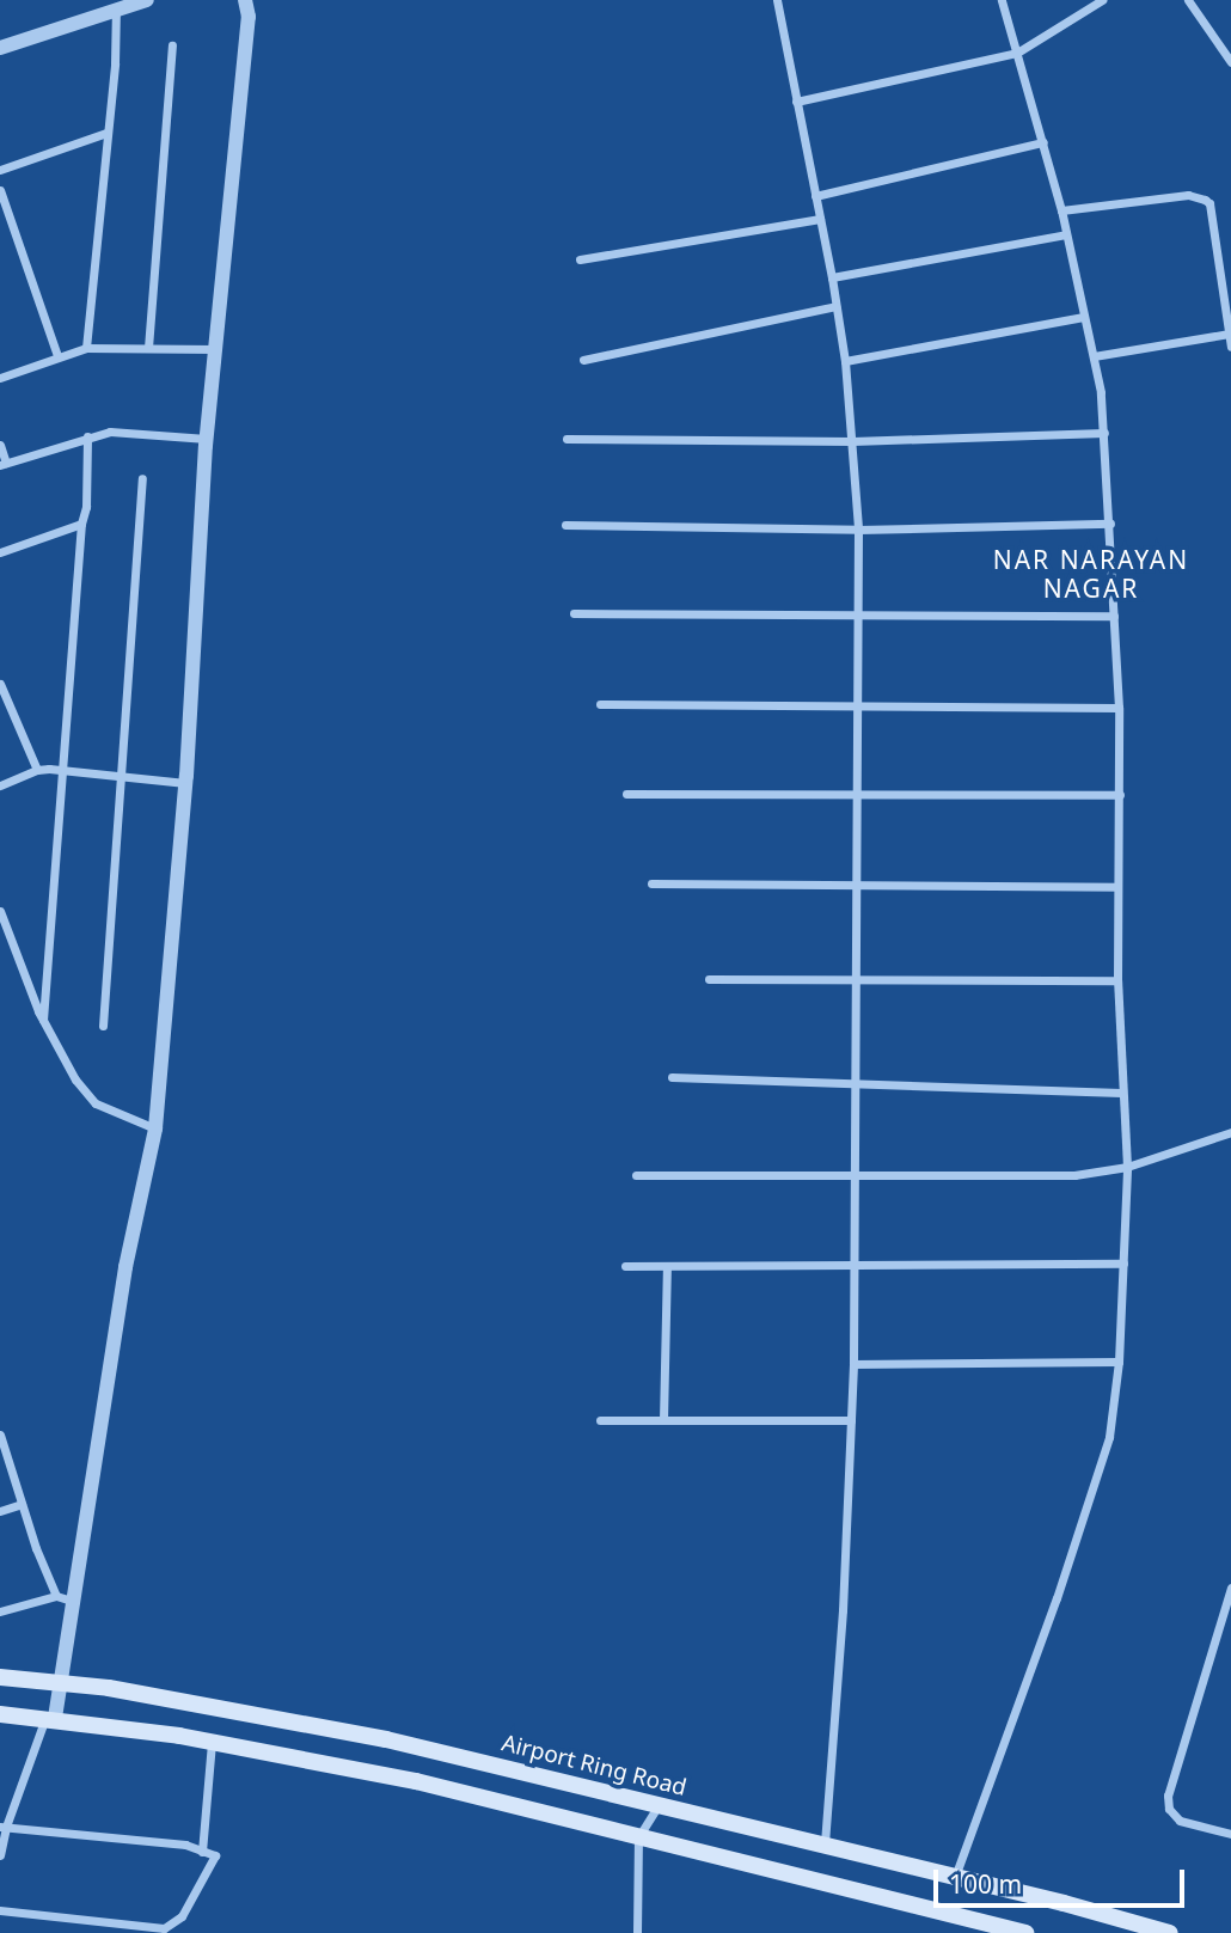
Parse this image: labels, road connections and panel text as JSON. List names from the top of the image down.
{
  "streets": {
    "main road": ["Airport Ring Road"]
  },
  "districts": ["NAR NARAYAN NAGAR"],
  "scale_bar": "100 m"
}
